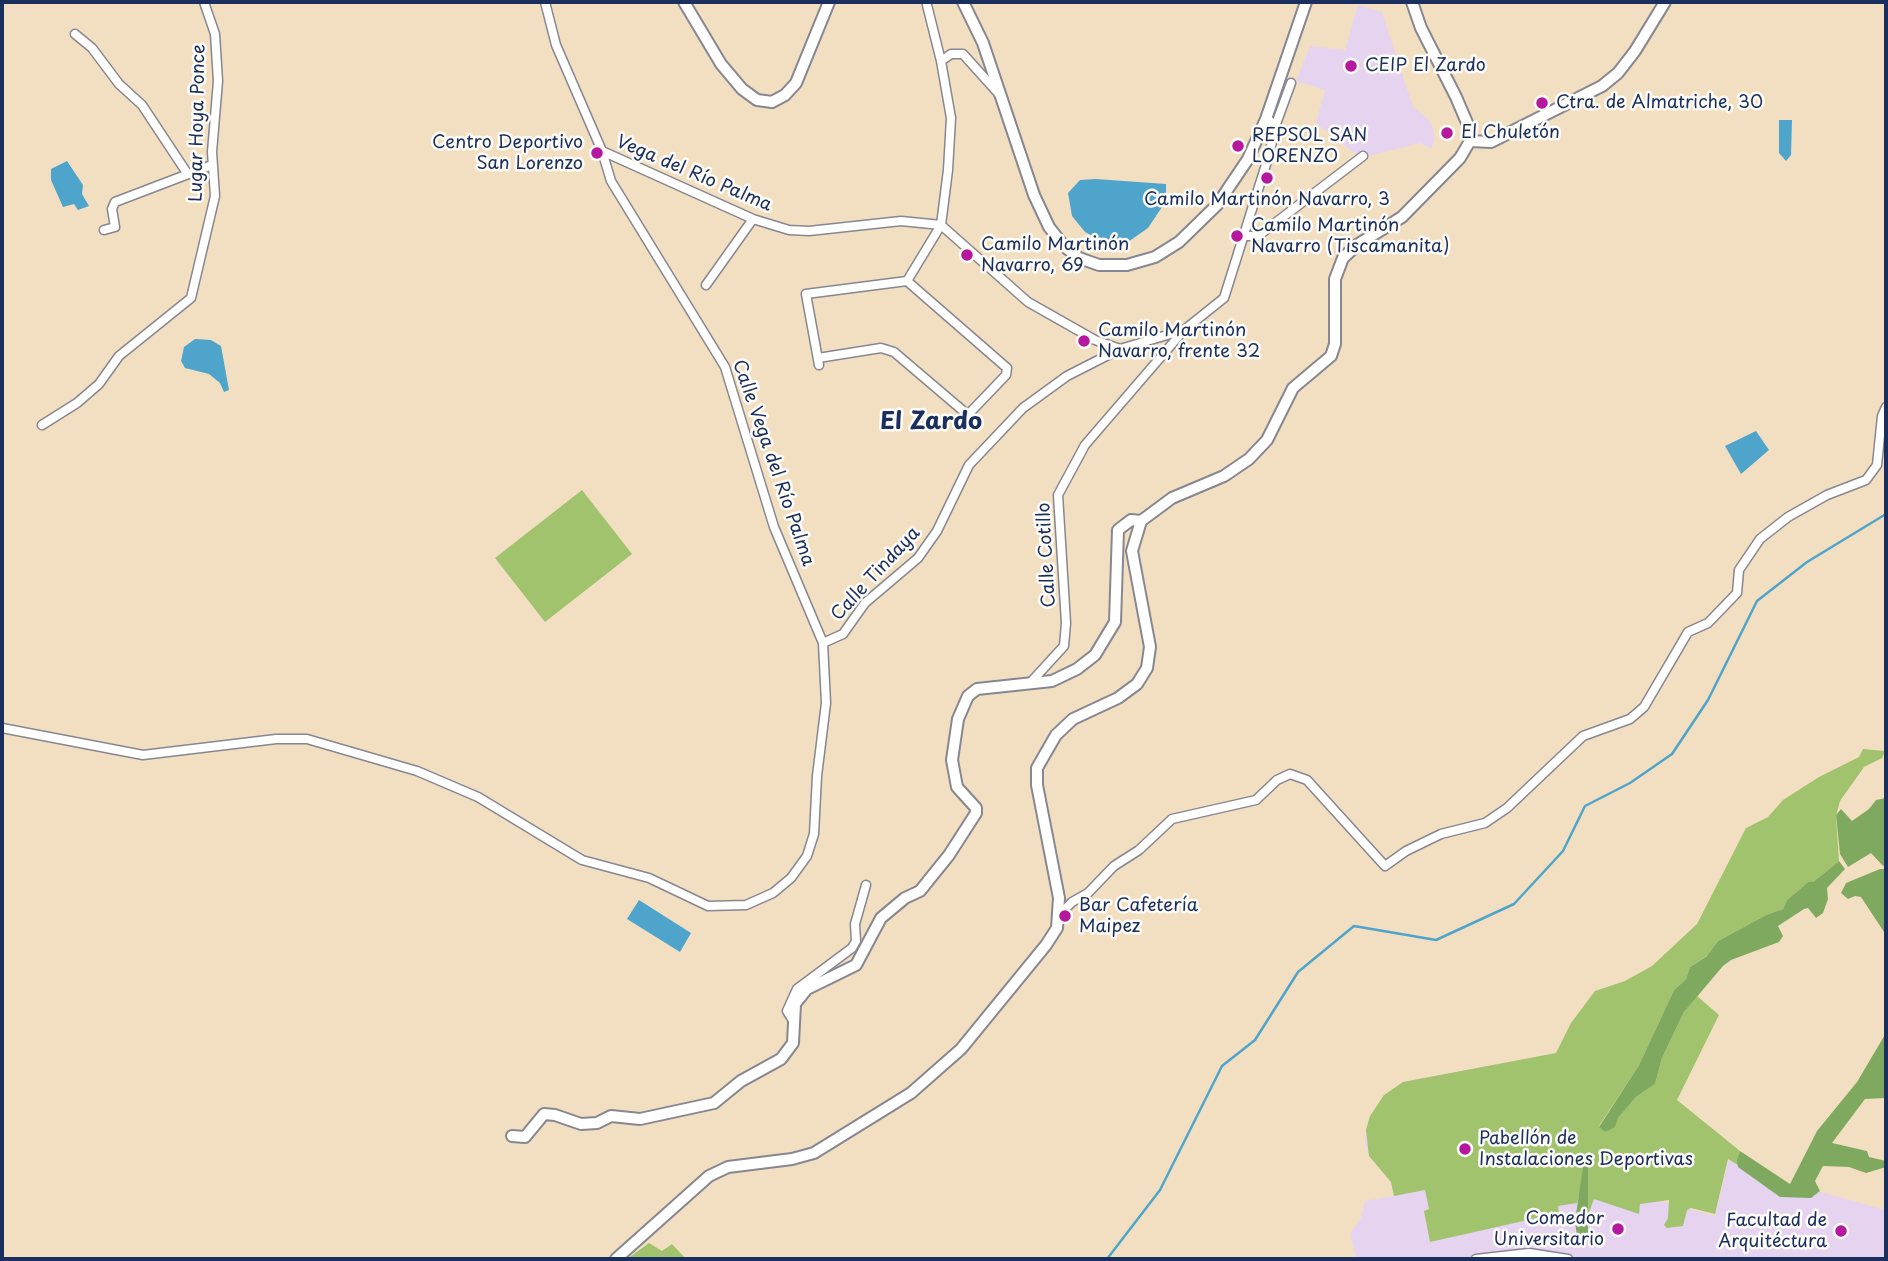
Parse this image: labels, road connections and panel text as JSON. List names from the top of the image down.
{
  "streets": {
    "street": [
      "Lugar Hoya Ponce",
      "Vega del Río Palma",
      "Calle Vega del Río Palma",
      "Calle Cotillo",
      "Calle Tindaya"
    ]
  },
  "crossings": [
    ["Vega del Río Palma", "Calle Vega del Río Palma"],
    ["Calle Vega del Río Palma", "Calle Tindaya"],
    ["Calle Cotillo", "Calle Tindaya"]
  ],
  "districts": ["El Zardo"],
  "places": [
    "CEIP El Zardo",
    "Ctra. de Almatriche, 30",
    "El Chuletón",
    "REPSOL SAN LORENZO",
    "Centro Deportivo San Lorenzo",
    "Camilo Martinón Navarro, 3",
    "Camilo Martinón Navarro (Tiscamanita)",
    "Camilo Martinón Navarro, 69",
    "Camilo Martinón Navarro, frente 32",
    "Bar Cafetería Maipez",
    "Pabellón de Instalaciones Deportivas",
    "Comedor Universitario",
    "Facultad de Arquitéctura"
  ]
}
